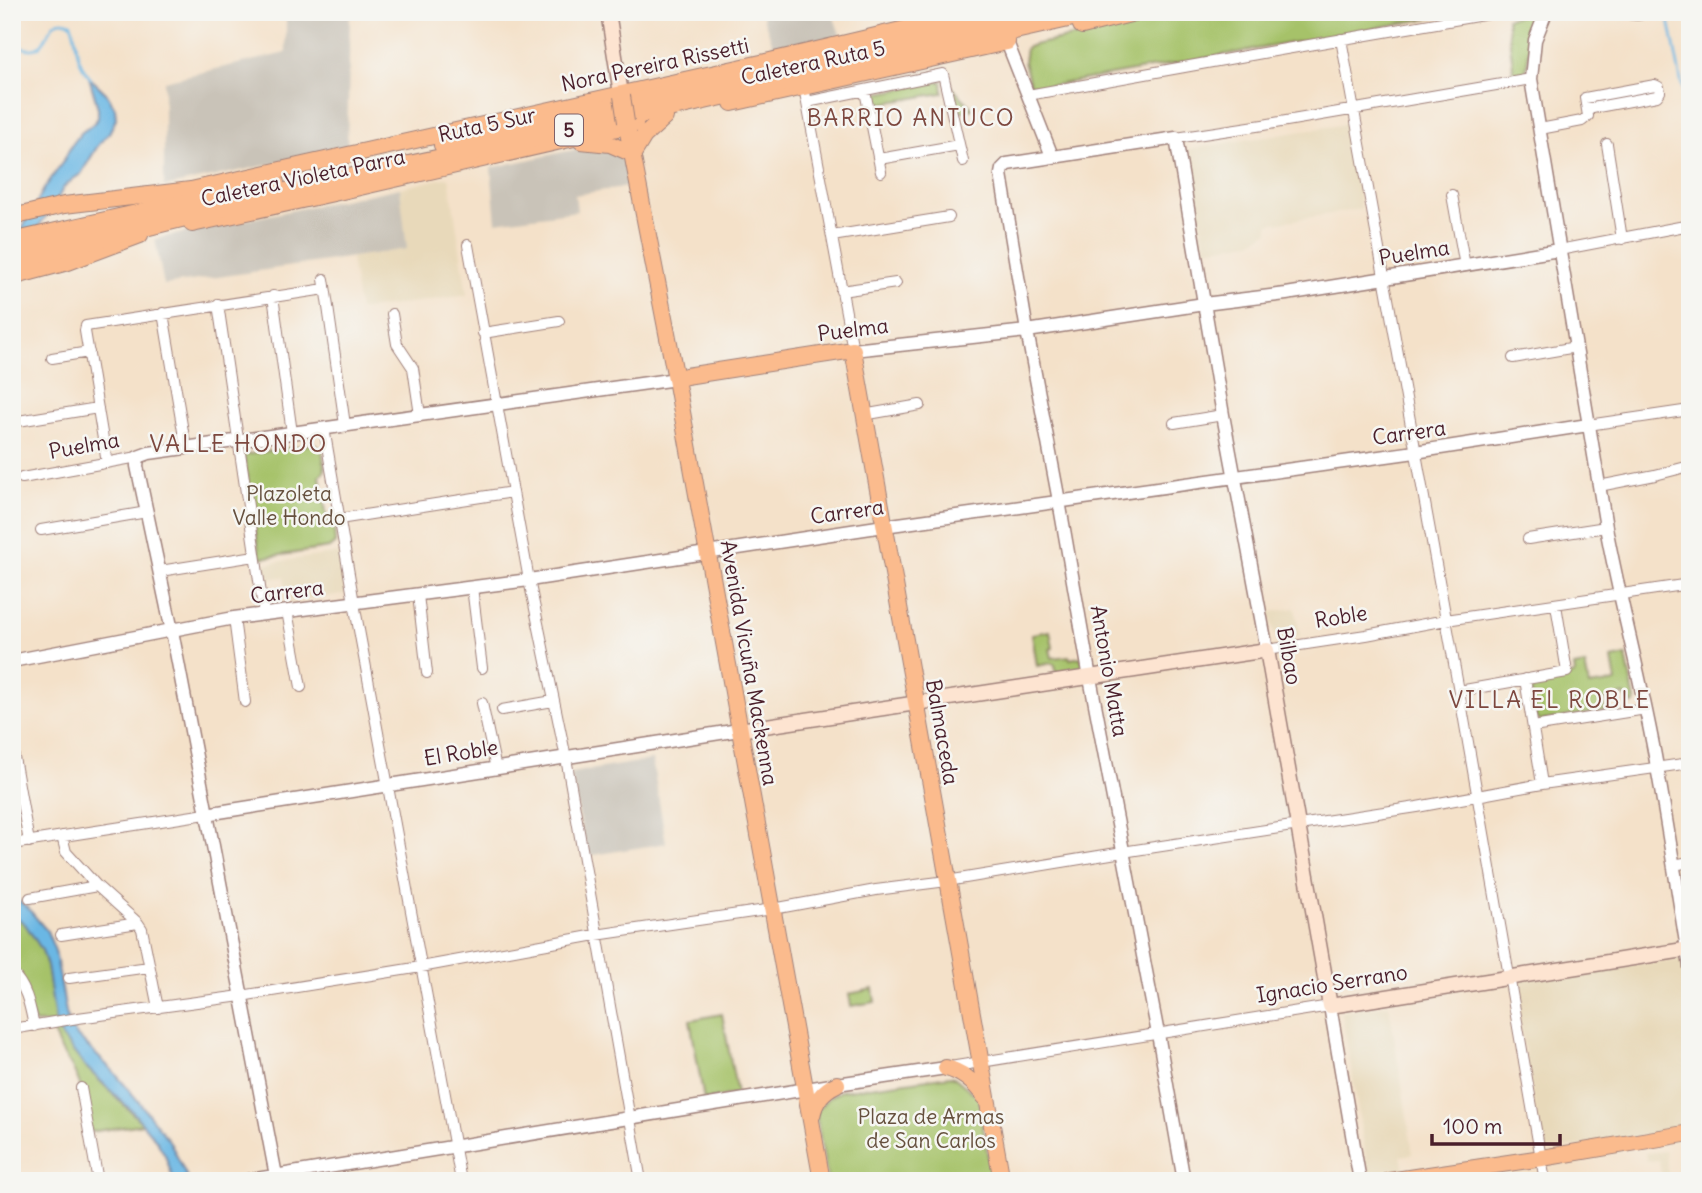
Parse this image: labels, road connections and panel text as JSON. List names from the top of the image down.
{
  "streets": {
    "highway": ["Ruta 5 Sur", "5"],
    "main road": [
      "Caletera Ruta 5",
      "Nora Pereira Rissetti",
      "Caletera Violeta Parra",
      "Puelma",
      "Roble",
      "Bilbao",
      "Avenida Vicuña Mackenna",
      "Balmaceda",
      "El Roble",
      "Ignacio Serrano"
    ],
    "street": ["Carrera", "Antonio Matta"]
  },
  "crossings": [
    ["Caletera Ruta 5", "Caletera Violeta Parra"],
    ["Caletera Ruta 5", "Avenida Vicuña Mackenna"],
    ["Caletera Ruta 5", "Balmaceda"],
    ["Nora Pereira Rissetti", "Avenida Vicuña Mackenna"],
    ["Caletera Violeta Parra", "Avenida Vicuña Mackenna"],
    ["Puelma", "Bilbao"],
    ["Puelma", "Avenida Vicuña Mackenna"],
    ["Puelma", "Antonio Matta"],
    ["Puelma", "Balmaceda"],
    ["Carrera", "Bilbao"],
    ["Carrera", "Avenida Vicuña Mackenna"],
    ["Carrera", "Antonio Matta"],
    ["Carrera", "Balmaceda"],
    ["Roble", "Bilbao"],
    ["Roble", "Antonio Matta"],
    ["Roble", "Balmaceda"],
    ["Roble", "El Roble"],
    ["Bilbao", "Ignacio Serrano"],
    ["Avenida Vicuña Mackenna", "El Roble"],
    ["Antonio Matta", "Ignacio Serrano"],
    ["Balmaceda", "El Roble"],
    ["Balmaceda", "Ignacio Serrano"]
  ],
  "districts": ["BARRIO ANTUCO", "VALLE HONDO", "VILLA EL ROBLE"],
  "parks": ["Plazoleta Valle Hondo", "Plaza de Armas de San Carlos"],
  "scale_bar": "100 m"
}
